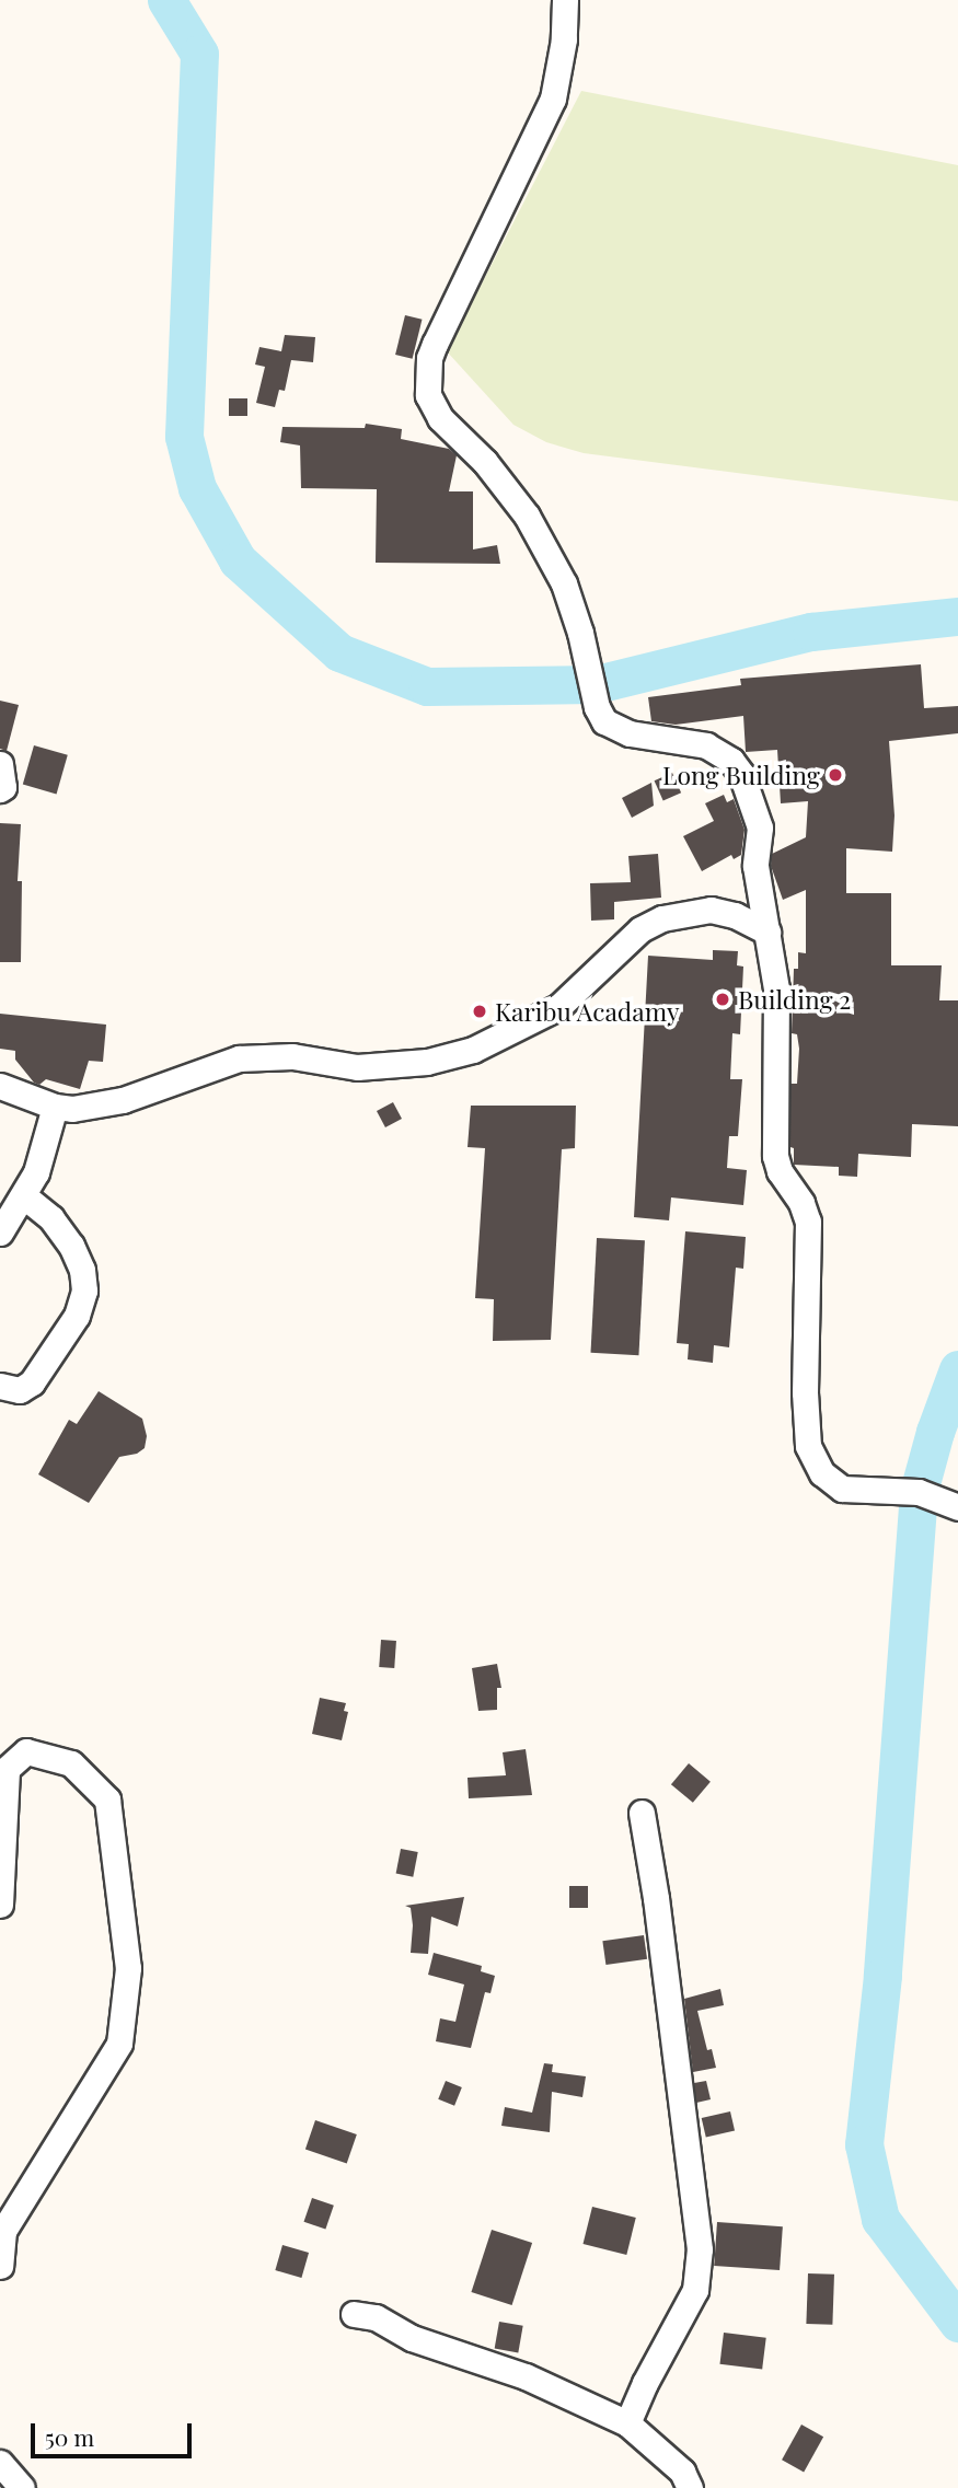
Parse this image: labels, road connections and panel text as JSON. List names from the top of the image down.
{
  "places": ["Long Building", "Building 2", "Karibu Acadamy"],
  "scale_bar": "50 m"
}
